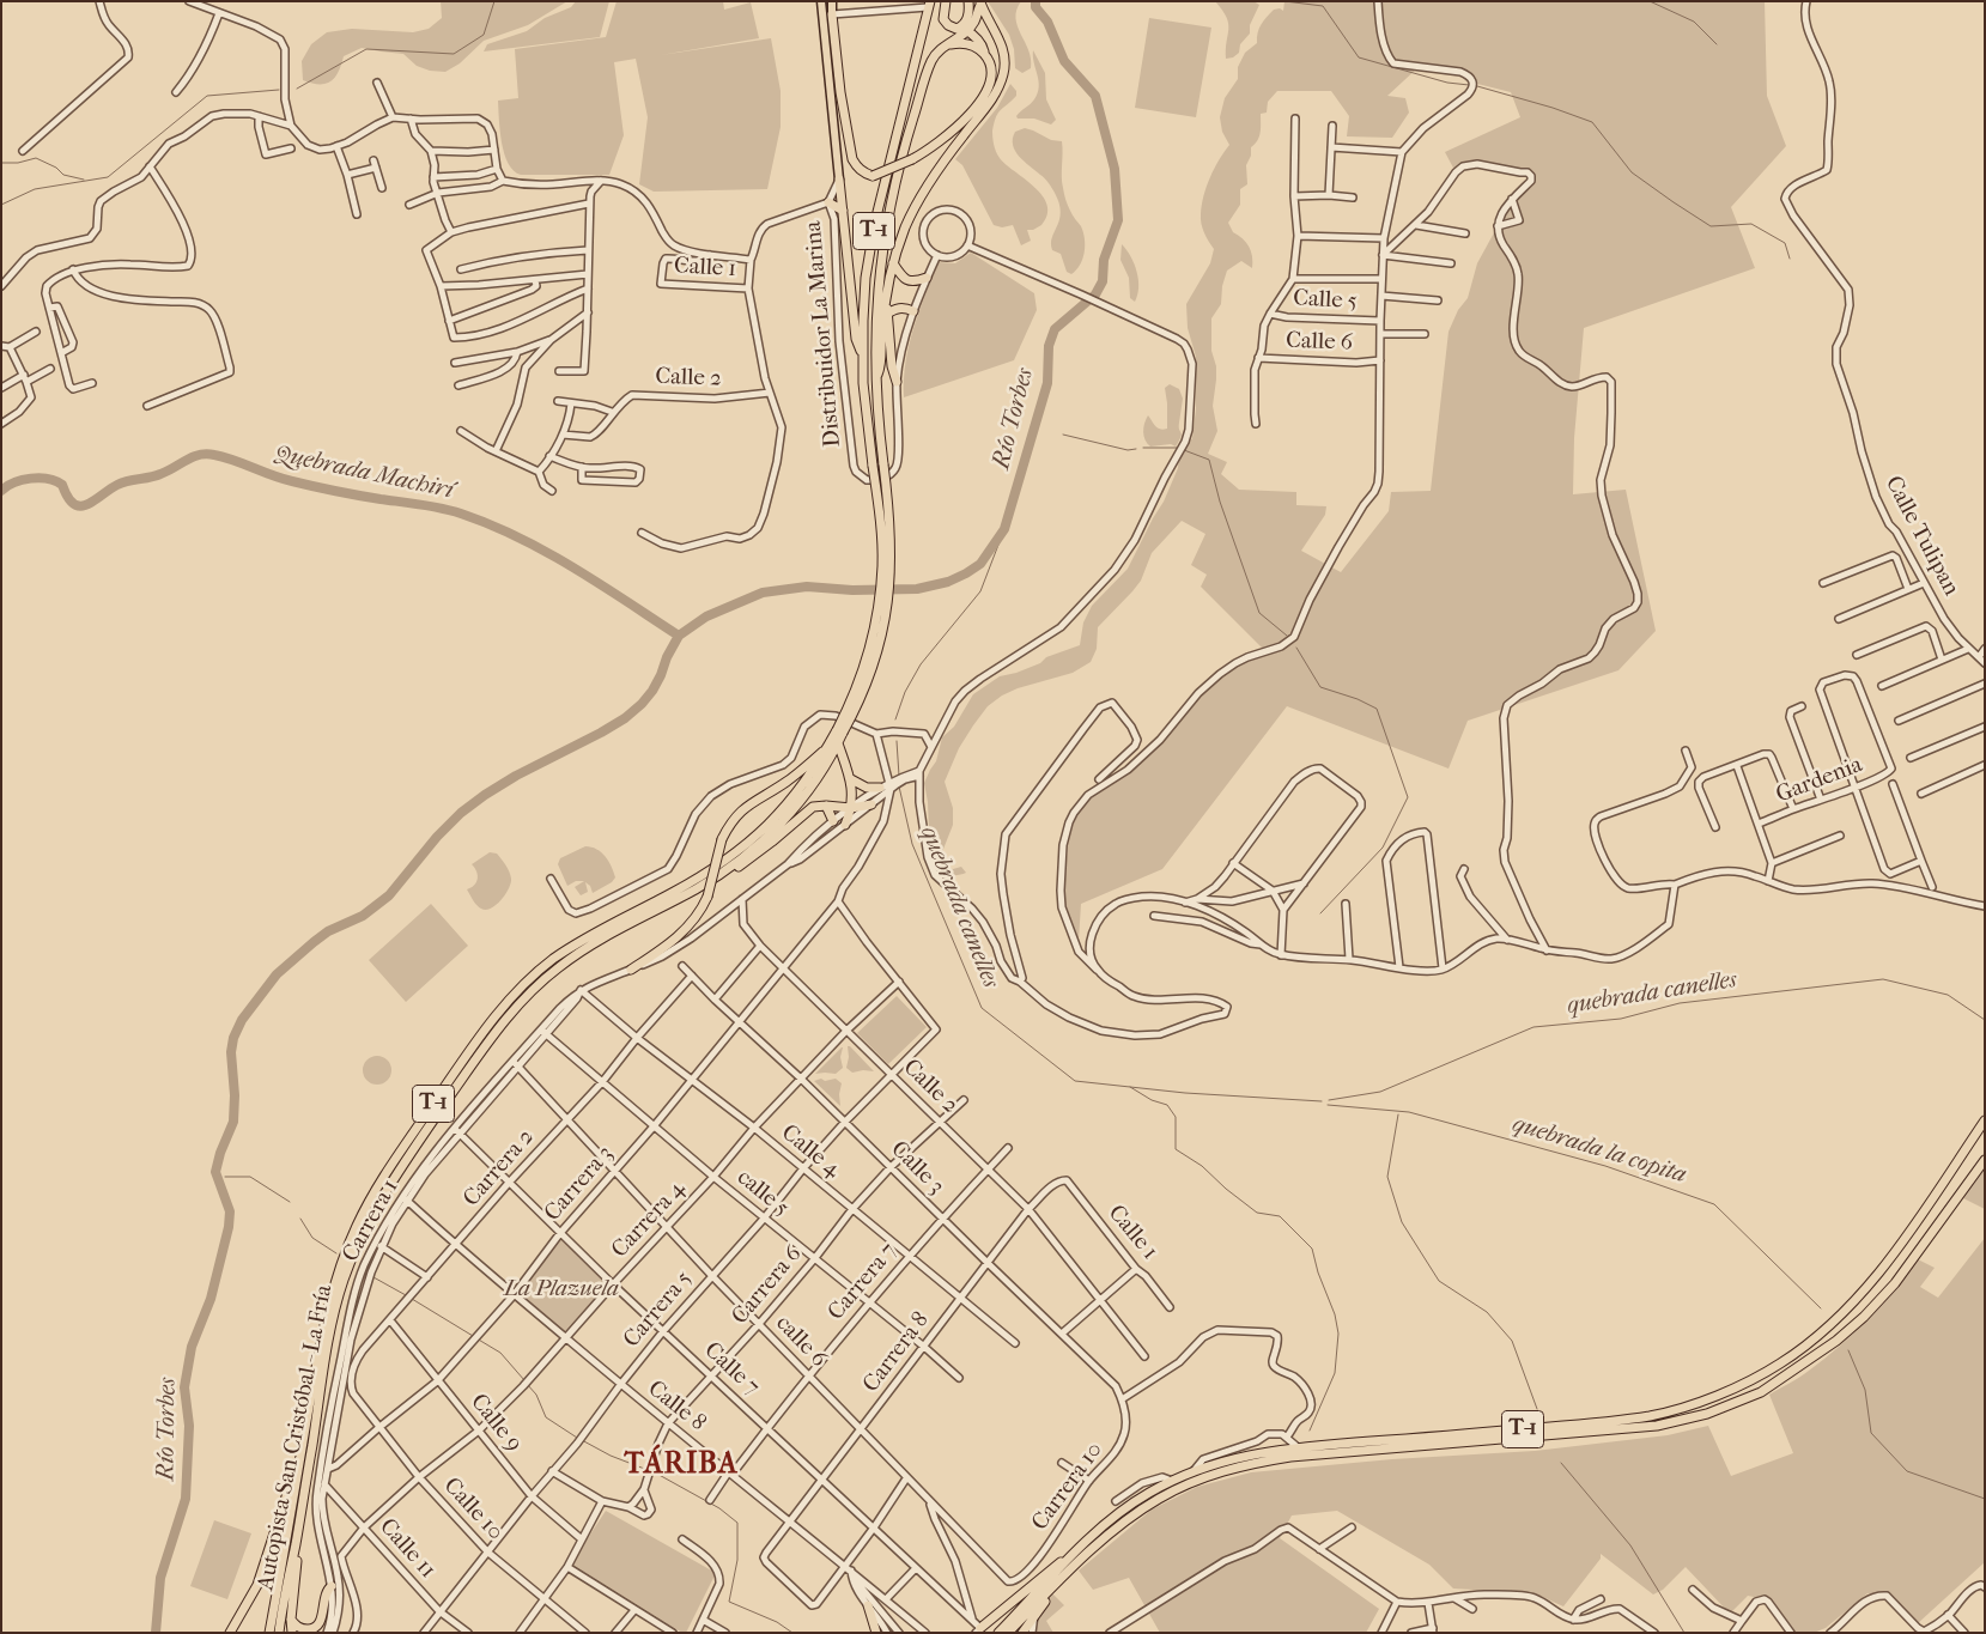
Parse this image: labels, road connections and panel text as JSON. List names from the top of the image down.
{
  "streets": {
    "highway": ["T-1", "Autopista San Cristóbal - La Fría"],
    "street": [
      "Calle 1",
      "Calle 5",
      "Distribuidor La Marina",
      "Calle 6",
      "Calle 2",
      "Calle Tulipan",
      "Gardenia",
      "Calle 4",
      "Carrera 2",
      "Calle 3",
      "Carrera 3",
      "calle 5",
      "Carrera 4",
      "Carrera 1",
      "Carrera 7",
      "Carrera 6",
      "Carrera 5",
      "calle 6",
      "Carrera 8",
      "Calle 7",
      "Calle 8",
      "Calle 9",
      "Carrera 10",
      "Calle 10",
      "Calle 11"
    ]
  },
  "crossings": [
    ["Calle 1", "Carrera 8"],
    ["Calle 2", "Carrera 3"],
    ["Calle 2", "Carrera 4"],
    ["Calle 2", "Carrera 1"],
    ["Calle 2", "Carrera 7"],
    ["Calle 2", "Carrera 6"],
    ["Calle 2", "Carrera 5"],
    ["Calle 2", "Carrera 8"],
    ["Calle 4", "Carrera 2"],
    ["Calle 4", "Carrera 3"],
    ["Calle 4", "Carrera 4"],
    ["Calle 4", "Carrera 1"],
    ["Calle 4", "Carrera 7"],
    ["Calle 4", "Carrera 6"],
    ["Calle 4", "Carrera 5"],
    ["Calle 4", "Carrera 8"],
    ["Carrera 2", "Calle 3"],
    ["Carrera 2", "calle 5"],
    ["Carrera 2", "calle 6"],
    ["Carrera 2", "Calle 7"],
    ["Carrera 2", "Calle 8"],
    ["Carrera 2", "Calle 9"],
    ["Carrera 2", "Calle 10"],
    ["Calle 3", "Carrera 3"],
    ["Calle 3", "Carrera 4"],
    ["Calle 3", "Carrera 7"],
    ["Calle 3", "Carrera 6"],
    ["Calle 3", "Carrera 5"],
    ["Calle 3", "Carrera 8"],
    ["Calle 3", "Carrera 10"],
    ["Carrera 3", "calle 5"],
    ["Carrera 3", "Carrera 1"],
    ["Carrera 3", "calle 6"],
    ["Carrera 3", "Calle 7"],
    ["Carrera 3", "Calle 8"],
    ["Carrera 3", "Calle 9"],
    ["Carrera 3", "Calle 10"],
    ["calle 5", "Carrera 4"],
    ["calle 5", "Carrera 1"],
    ["calle 5", "Carrera 7"],
    ["calle 5", "Carrera 6"],
    ["calle 5", "Carrera 5"],
    ["calle 5", "Carrera 8"],
    ["Carrera 4", "Carrera 5"],
    ["Carrera 4", "calle 6"],
    ["Carrera 4", "Calle 7"],
    ["Carrera 4", "Calle 8"],
    ["Carrera 4", "Calle 9"],
    ["Carrera 4", "Calle 10"],
    ["Carrera 4", "Calle 11"],
    ["Carrera 1", "calle 6"],
    ["Carrera 1", "Calle 7"],
    ["Carrera 1", "Calle 8"],
    ["Carrera 1", "Calle 11"],
    ["Carrera 7", "calle 6"],
    ["Carrera 7", "Calle 7"],
    ["Carrera 7", "Calle 8"],
    ["Carrera 6", "calle 6"],
    ["Carrera 6", "Calle 7"],
    ["Carrera 6", "Calle 8"],
    ["Carrera 5", "calle 6"],
    ["Carrera 5", "Calle 7"],
    ["Carrera 5", "Calle 8"],
    ["Carrera 5", "Calle 9"],
    ["Carrera 5", "Calle 10"],
    ["Carrera 5", "Calle 11"],
    ["calle 6", "Carrera 8"],
    ["calle 6", "Carrera 10"],
    ["Carrera 8", "Calle 7"],
    ["Carrera 8", "Calle 8"]
  ],
  "districts": ["TÁRIBA"],
  "water": [
    "Río Torbes",
    "Quebrada Machirí",
    "quebrada canelles",
    "quebrada la copita"
  ],
  "parks": ["La Plazuela"]
}
